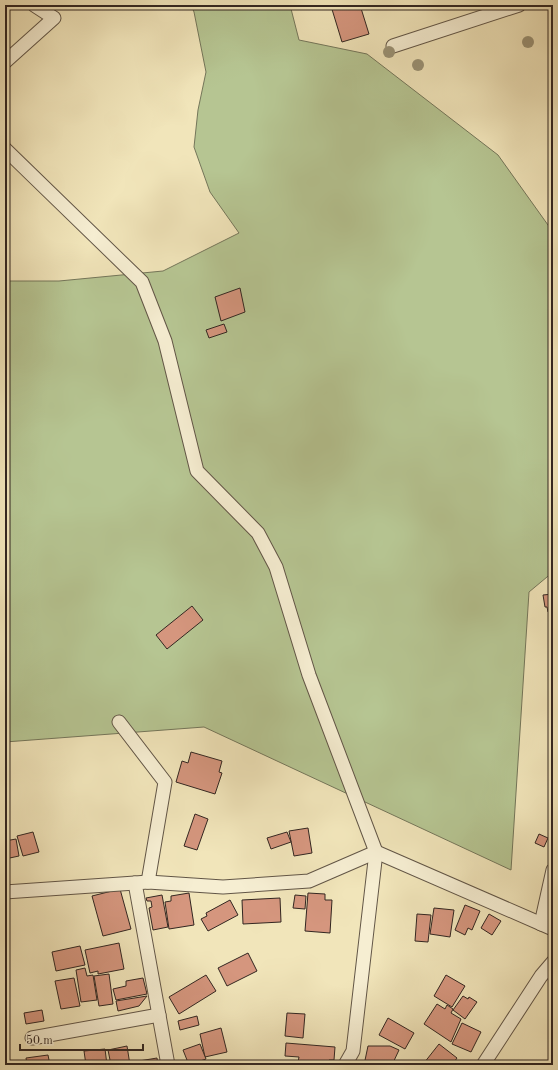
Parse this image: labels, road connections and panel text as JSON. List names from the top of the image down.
{
  "scale_bar": "50 m"
}
